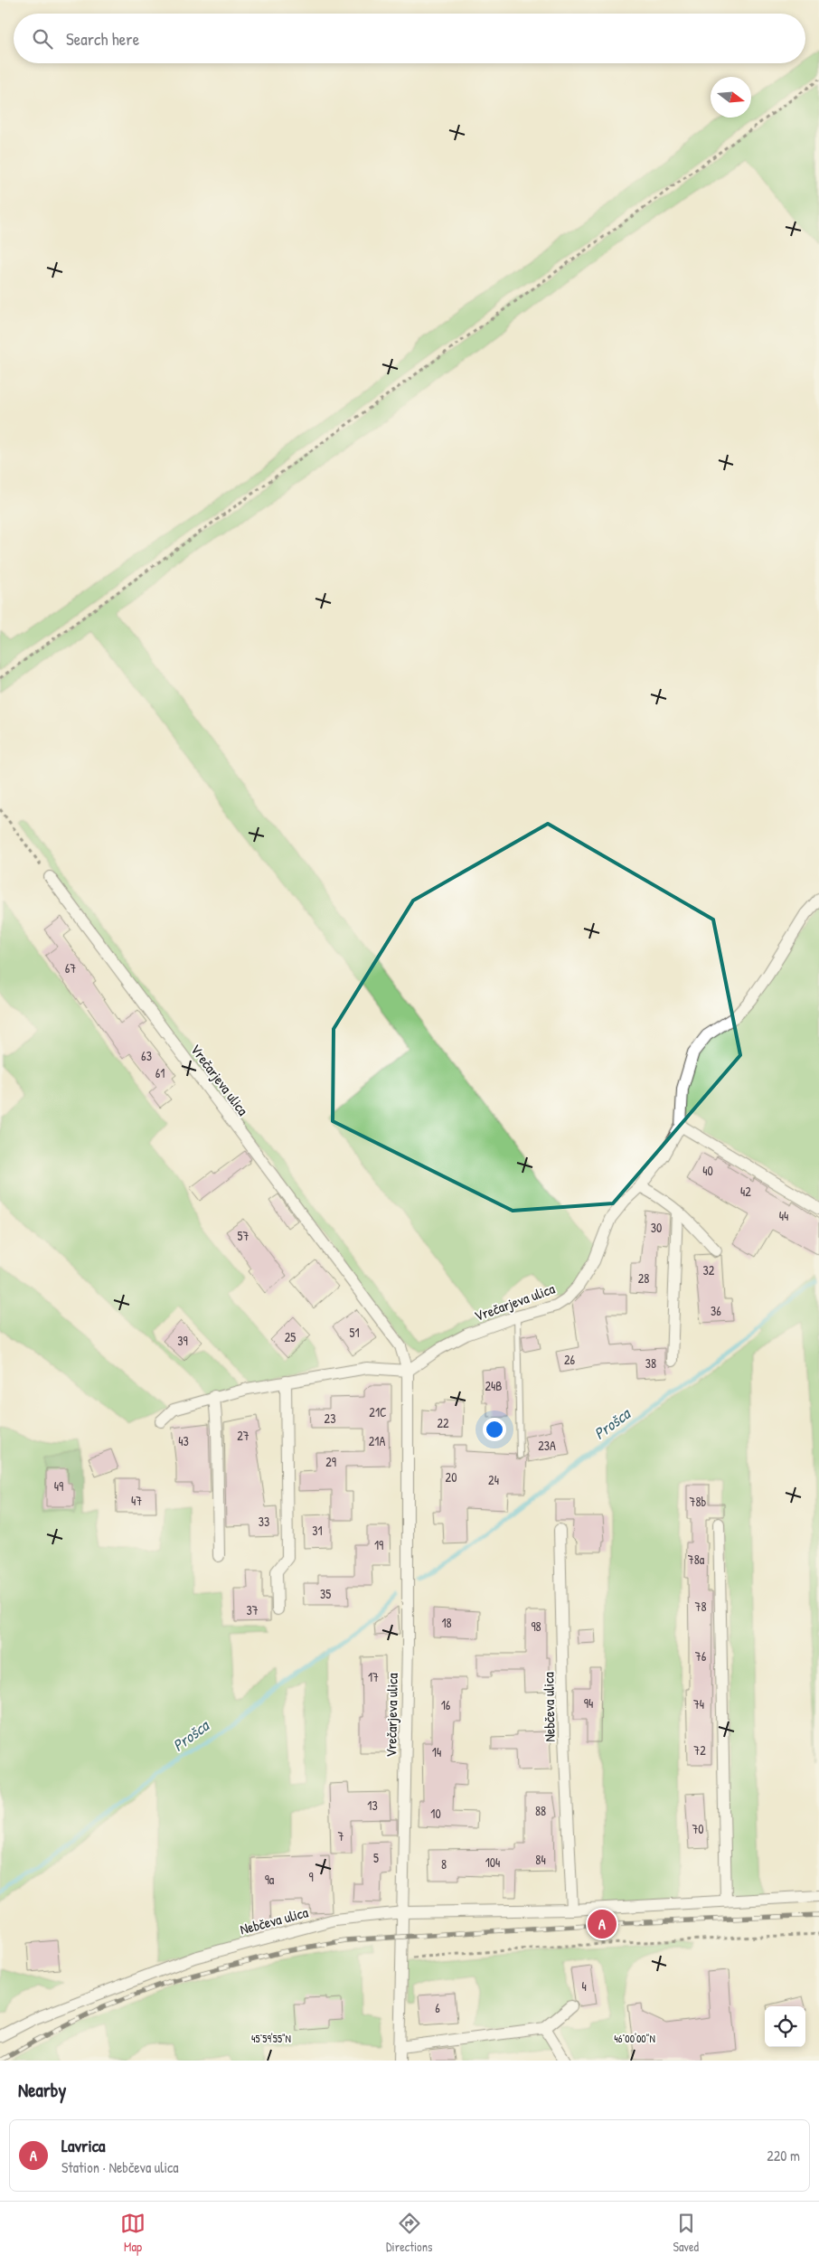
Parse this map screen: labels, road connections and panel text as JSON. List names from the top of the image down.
{
  "streets": {
    "street": ["Vrečarjeva ulica", "Nebčeva ulica"]
  },
  "crossings": [
    ["Vrečarjeva ulica", "Nebčeva ulica"]
  ],
  "water": ["Prošca"],
  "house_numbers": [
    "67",
    "63",
    "61",
    "40",
    "42",
    "44",
    "30",
    "57",
    "32",
    "28",
    "36",
    "51",
    "25",
    "39",
    "26",
    "38",
    "24B",
    "21C",
    "23",
    "22",
    "27",
    "43",
    "21A",
    "23A",
    "29",
    "20",
    "24",
    "49",
    "47",
    "78b",
    "33",
    "31",
    "19",
    "78a",
    "35",
    "78",
    "37",
    "18",
    "98",
    "76",
    "17",
    "94",
    "74",
    "16",
    "72",
    "14",
    "13",
    "88",
    "10",
    "70",
    "7",
    "5",
    "84",
    "104",
    "8",
    "9",
    "9a",
    "4",
    "6"
  ],
  "north": "right",
  "page": {
    "search": "Search here",
    "pins": "A",
    "heading": "Nearby",
    "list": [
      {
        "mark": "A",
        "name": "Lavrica",
        "note": "Station · Nebčeva ulica",
        "value": "220 m"
      }
    ],
    "nav": ["Map", "Directions", "Saved"]
  },
  "coordinates": ["45°59'55\"N", "46°00'00\"N"]
}
